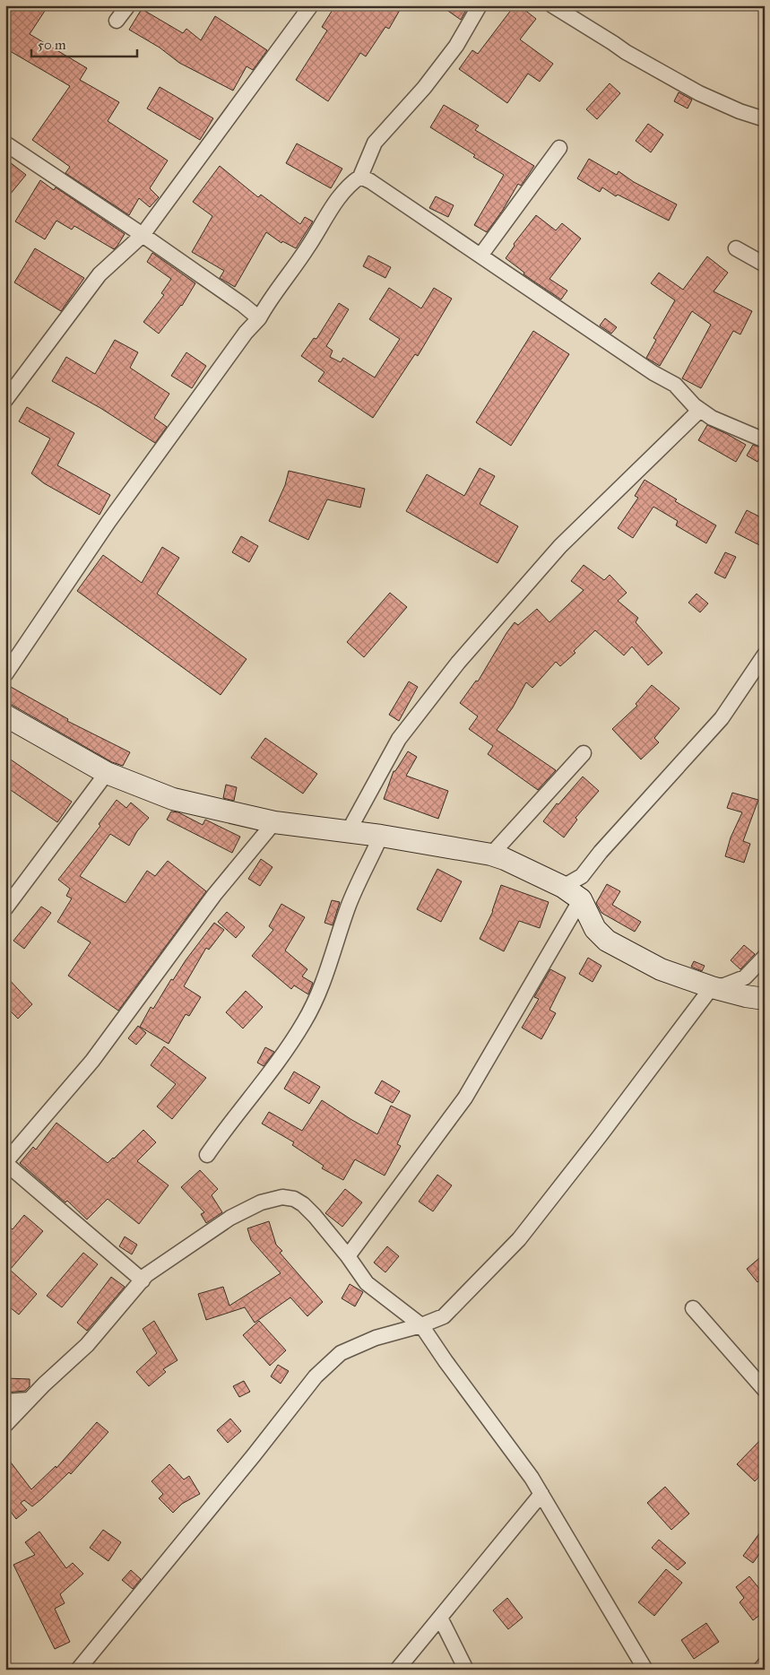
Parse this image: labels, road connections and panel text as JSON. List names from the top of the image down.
{
  "scale_bar": "50 m"
}
